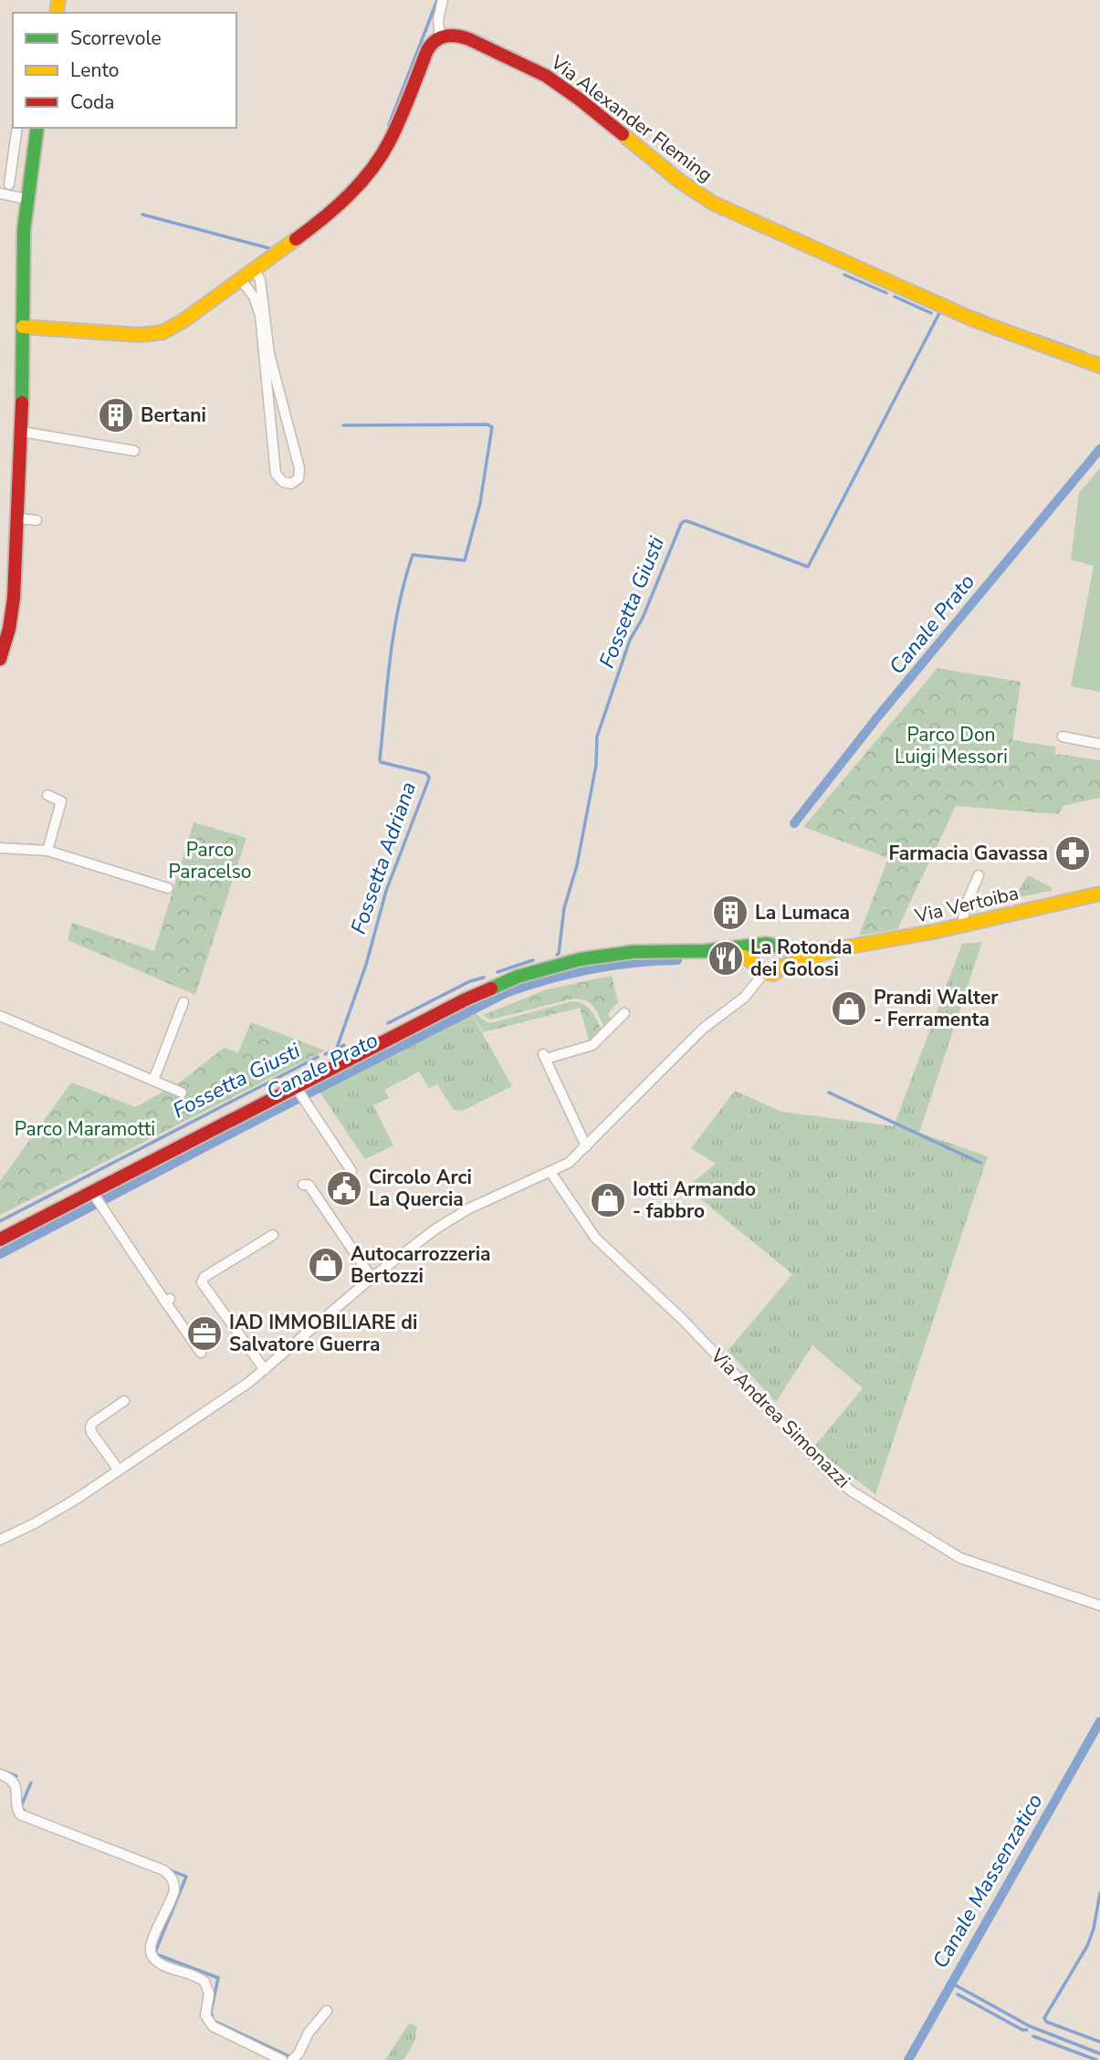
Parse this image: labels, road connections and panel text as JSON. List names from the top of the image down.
{
  "streets": {
    "street": ["Via Alexander Fleming", "Via Vertoiba", "Via Andrea Simonazzi"]
  },
  "water": [
    "Fossetta Giusti",
    "Canale Prato",
    "Fossetta Adriana",
    "Canale Massenzatico"
  ],
  "parks": ["Parco Don Luigi Messori", "Parco Paracelso", "Parco Maramotti"],
  "places": {
    "building": ["Bertani", "La Lumaca"],
    "pharmacy": ["Farmacia Gavassa"],
    "restaurant": ["La Rotonda dei Golosi"],
    "shop": ["Prandi Walter - Ferramenta", "Iotti Armando - fabbro", "Autocarrozzeria Bertozzi"],
    "public building": ["Circolo Arci La Quercia"],
    "office": ["IAD IMMOBILIARE di Salvatore Guerra"]
  },
  "legend": ["Scorrevole", "Lento", "Coda"]
}
